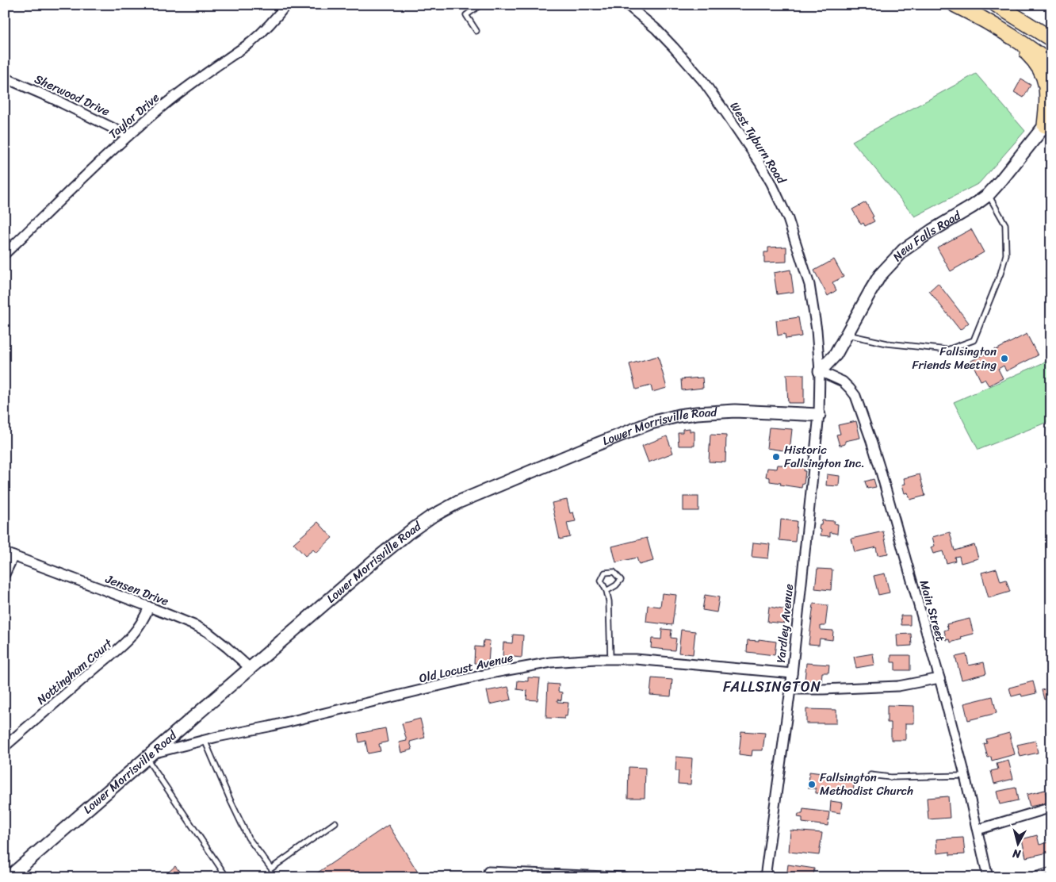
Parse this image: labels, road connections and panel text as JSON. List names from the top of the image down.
{
  "streets": {
    "street": [
      "Sherwood Drive",
      "Taylor Drive",
      "West Tyburn Road",
      "New Falls Road",
      "Lower Morrisville Road",
      "Jensen Drive",
      "Main Street",
      "Yardley Avenue",
      "Old Locust Avenue",
      "Nottingham Court"
    ]
  },
  "crossings": [
    ["Sherwood Drive", "Taylor Drive"],
    ["West Tyburn Road", "New Falls Road"],
    ["West Tyburn Road", "Main Street"],
    ["West Tyburn Road", "Yardley Avenue"],
    ["New Falls Road", "Main Street"],
    ["New Falls Road", "Yardley Avenue"],
    ["Lower Morrisville Road", "Jensen Drive"],
    ["Lower Morrisville Road", "Yardley Avenue"],
    ["Lower Morrisville Road", "Old Locust Avenue"],
    ["Jensen Drive", "Nottingham Court"],
    ["Main Street", "Yardley Avenue"],
    ["Yardley Avenue", "Old Locust Avenue"]
  ],
  "districts": ["FALLSINGTON"],
  "places": ["Fallsington Friends Meeting", "Historic Fallsington Inc.", "Fallsington Methodist Church"],
  "north": "bottom"
}
